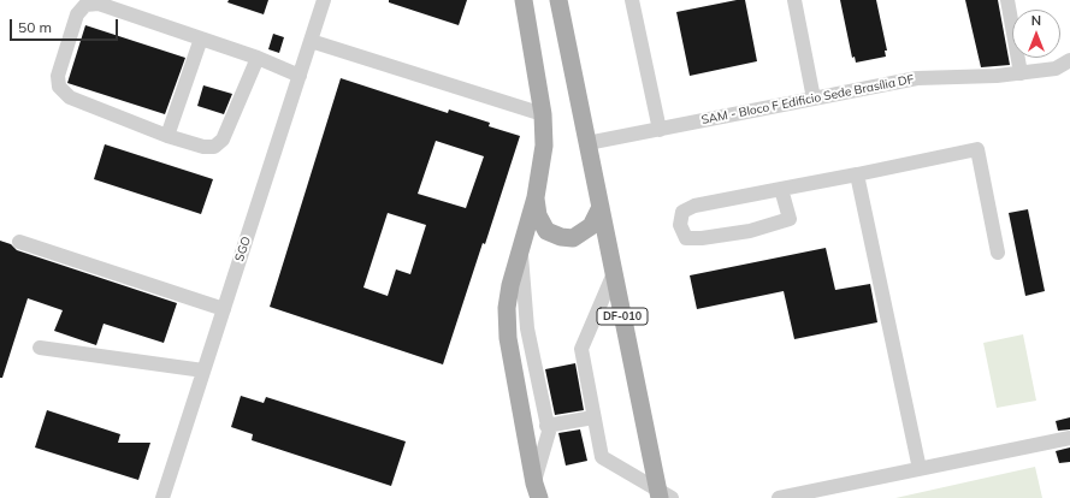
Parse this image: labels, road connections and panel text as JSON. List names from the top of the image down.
{
  "streets": {
    "main road": ["DF-010"],
    "lane": ["SAM - Bloco F Edificio Sede Brasília DF", "SGO"]
  },
  "crossings": [
    ["SAM - Bloco F Edificio Sede Brasília DF", "DF-010"]
  ],
  "scale_bar": "50 m",
  "north": "top"
}
